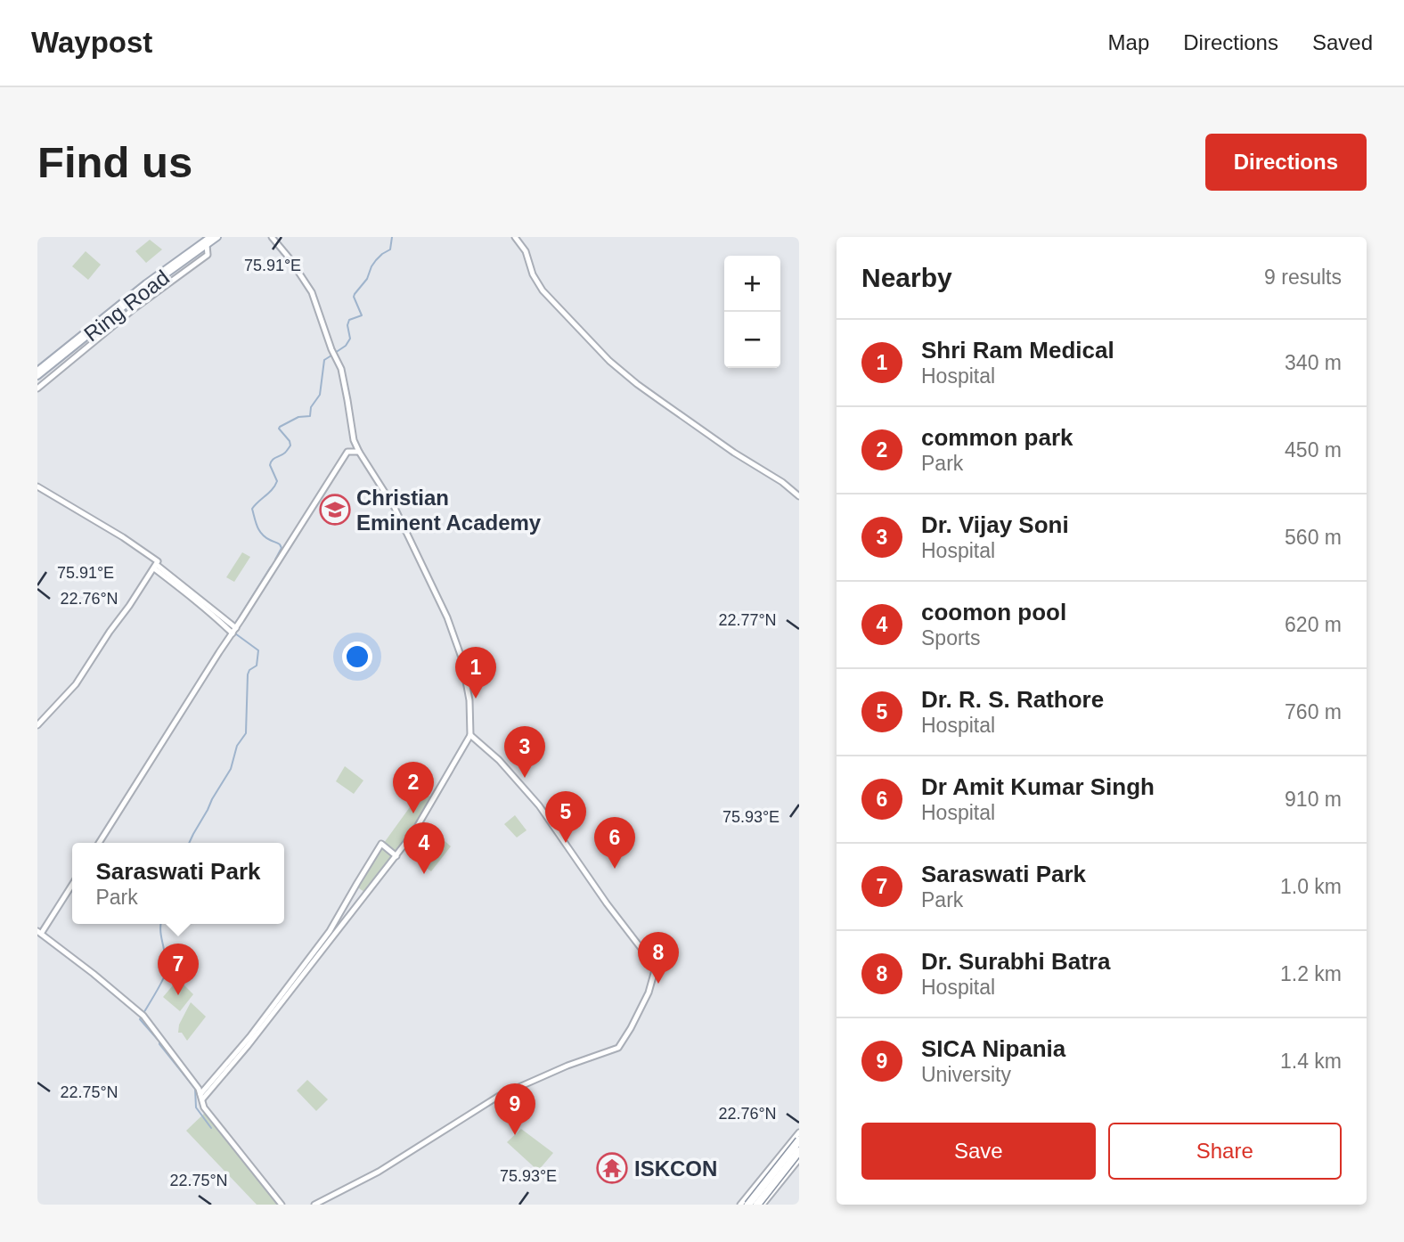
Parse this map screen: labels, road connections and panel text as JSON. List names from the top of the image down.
{
  "streets": {
    "main road": ["Ring Road"]
  },
  "places": {
    "school or university": ["Christian Eminent Academy"],
    "temple": ["ISKCON"]
  },
  "page": {
    "header": "Waypost",
    "nav": ["Map", "Directions", "Saved"],
    "buttons": [
      "Directions",
      ["Save", "Share"]
    ],
    "title": "Find us",
    "heading": ["Nearby", "9 results"],
    "map_buttons": ["+", "−"],
    "list": [
      {
        "mark": "1",
        "name": "Shri Ram Medical",
        "note": "Hospital",
        "value": "340 m"
      },
      {
        "mark": "2",
        "name": "common park",
        "note": "Park",
        "value": "450 m"
      },
      {
        "mark": "3",
        "name": "Dr. Vijay Soni",
        "note": "Hospital",
        "value": "560 m"
      },
      {
        "mark": "4",
        "name": "coomon pool",
        "note": "Sports",
        "value": "620 m"
      },
      {
        "mark": "5",
        "name": "Dr. R. S. Rathore",
        "note": "Hospital",
        "value": "760 m"
      },
      {
        "mark": "6",
        "name": "Dr Amit Kumar Singh",
        "note": "Hospital",
        "value": "910 m"
      },
      {
        "mark": "7",
        "name": "Saraswati Park",
        "note": "Park",
        "value": "1.0 km"
      },
      {
        "mark": "8",
        "name": "Dr. Surabhi Batra",
        "note": "Hospital",
        "value": "1.2 km"
      },
      {
        "mark": "9",
        "name": "SICA Nipania",
        "note": "University",
        "value": "1.4 km"
      }
    ],
    "pins": [
      "1",
      "3",
      "2",
      "5",
      "6",
      "4",
      "8",
      "7",
      "9"
    ],
    "popup": ["Saraswati Park", "Park"]
  },
  "coordinates": [
    "75.91°E",
    "22.76°N",
    "22.77°N",
    "75.93°E",
    "22.75°N"
  ]
}
